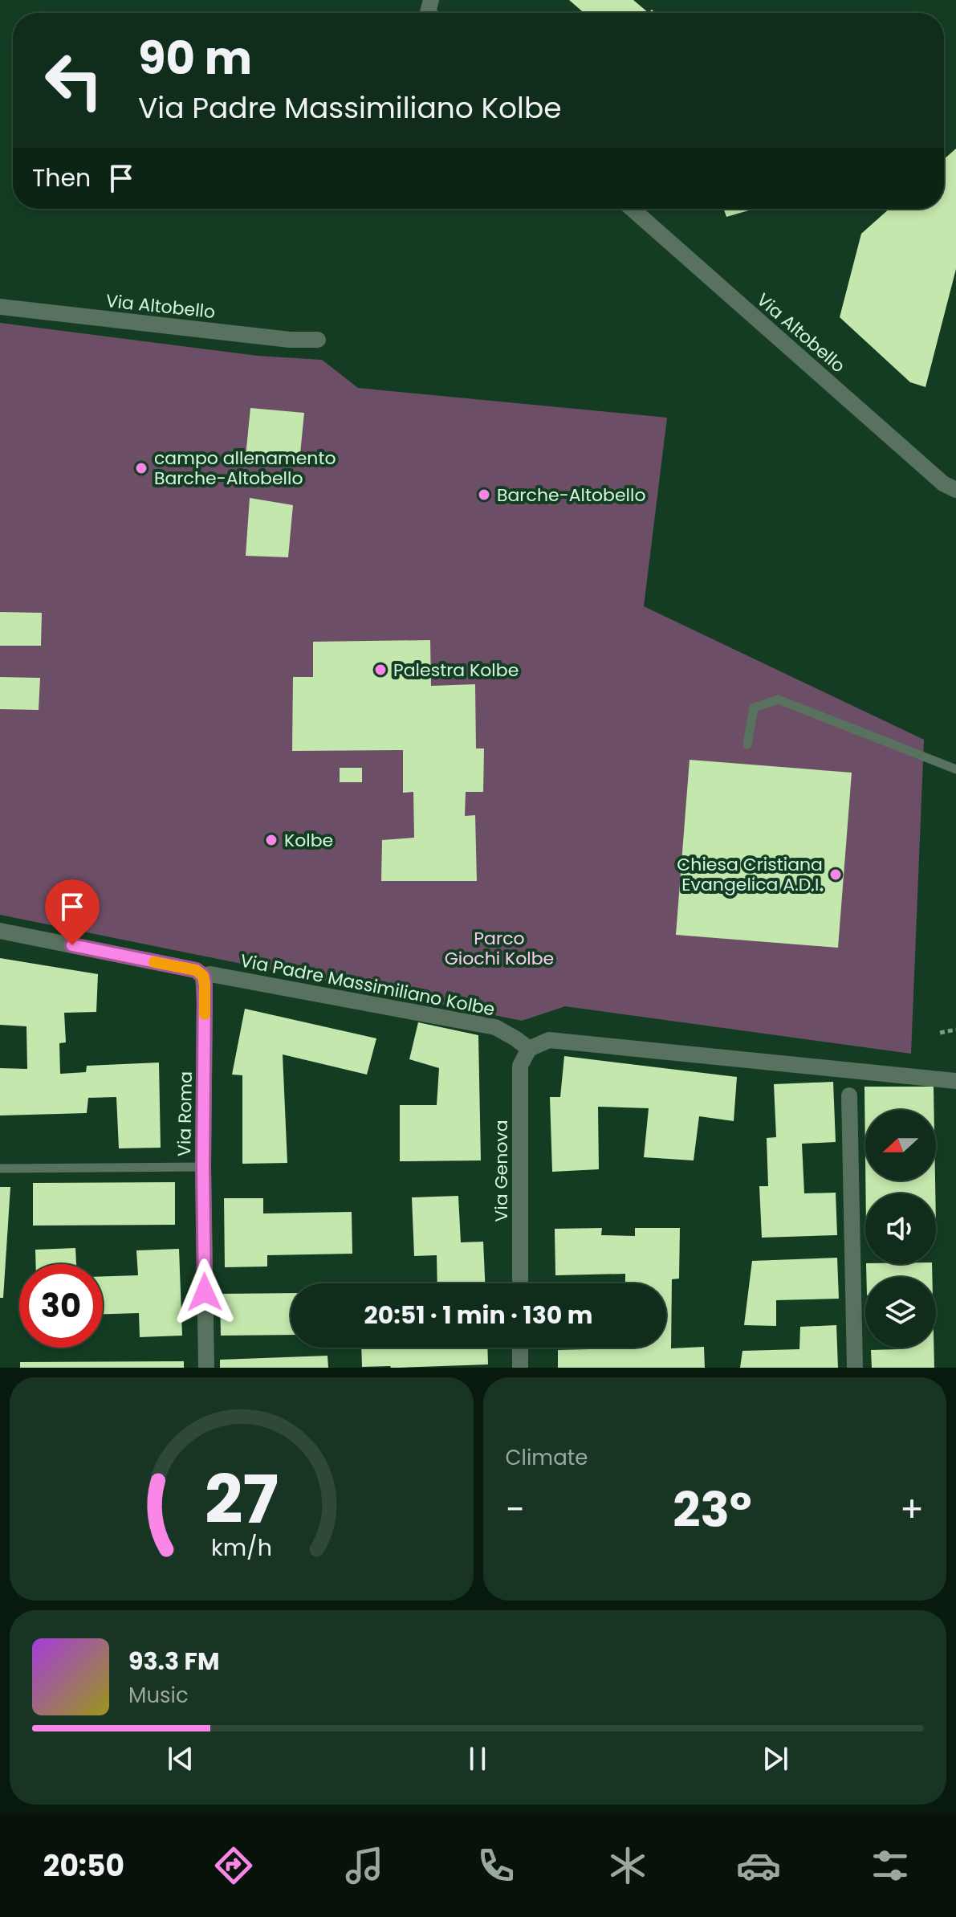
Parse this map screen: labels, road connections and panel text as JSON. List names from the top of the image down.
{
  "streets": {
    "street": [
      "Via Altobello",
      "Via Padre Massimiliano Kolbe",
      "Via Roma",
      "Via Genova"
    ]
  },
  "crossings": [
    ["Via Padre Massimiliano Kolbe", "Via Roma"],
    ["Via Padre Massimiliano Kolbe", "Via Genova"]
  ],
  "parks": ["Parco Giochi Kolbe"],
  "places": [
    "campo allenamento Barche-Altobello",
    "Barche-Altobello",
    "Palestra Kolbe",
    "Kolbe",
    "Chiesa Cristiana Evangelica A.D.I."
  ],
  "north": "left",
  "page": {
    "turn": ["90 m", "Via Padre Massimiliano Kolbe"],
    "then": "Then",
    "limit": "30",
    "trip": "20:51 · 1 min · 130 m",
    "tile": "Climate",
    "heat": ["−", "23°", "+"],
    "song": ["93.3 FM", "Music"],
    "tabs": "20:50",
    "gauge": ["27", "km/h"]
  }
}
